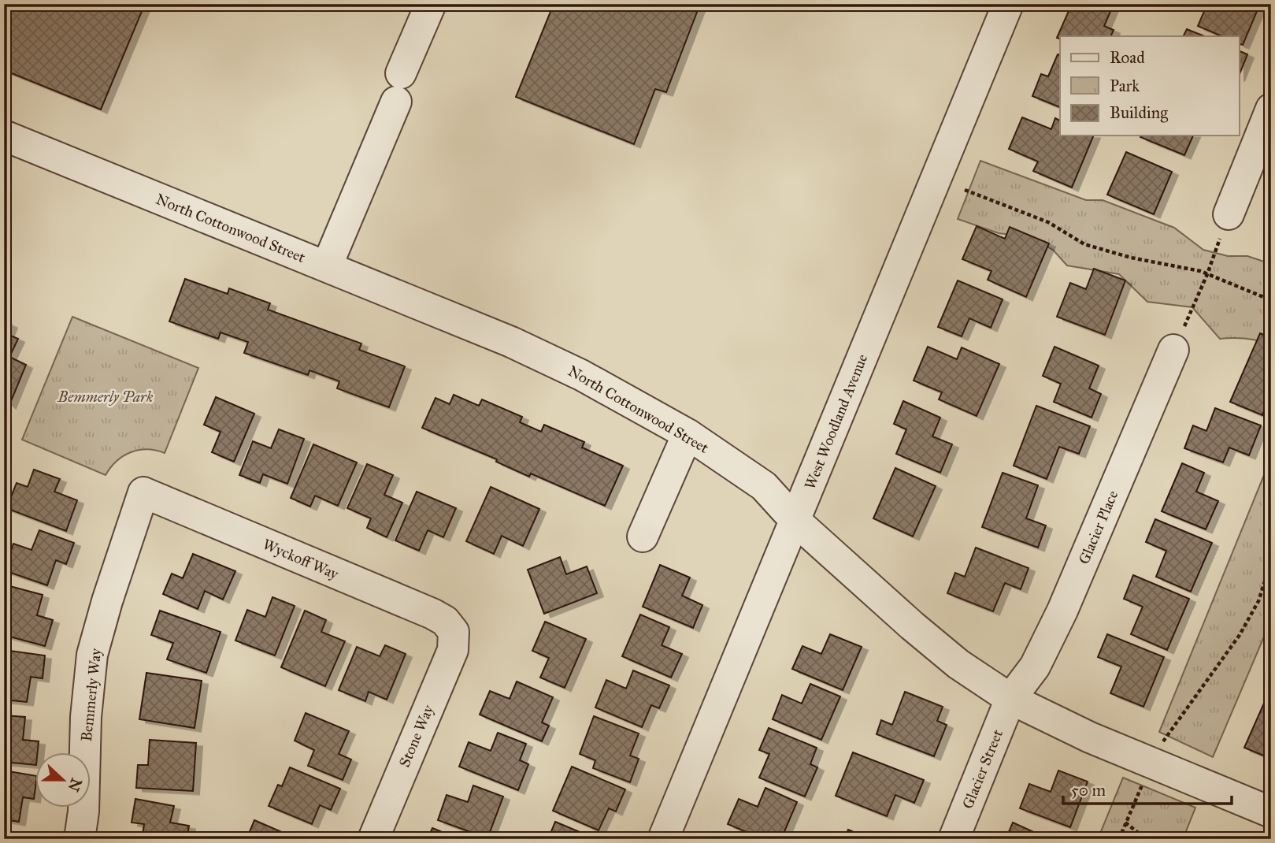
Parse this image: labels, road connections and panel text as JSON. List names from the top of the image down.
{
  "streets": {
    "street": [
      "North Cottonwood Street",
      "West Woodland Avenue",
      "Glacier Place",
      "Wyckoff Way",
      "Bemmerly Way",
      "Stone Way",
      "Glacier Street"
    ]
  },
  "crossings": [
    ["North Cottonwood Street", "West Woodland Avenue"],
    ["North Cottonwood Street", "Glacier Place"],
    ["North Cottonwood Street", "Glacier Street"],
    ["Glacier Place", "Glacier Street"],
    ["Wyckoff Way", "Bemmerly Way"],
    ["Wyckoff Way", "Stone Way"]
  ],
  "parks": ["Bemmerly Park"],
  "legend": ["Road", "Park", "Building"],
  "scale_bar": "50 m",
  "north": "right"
}
